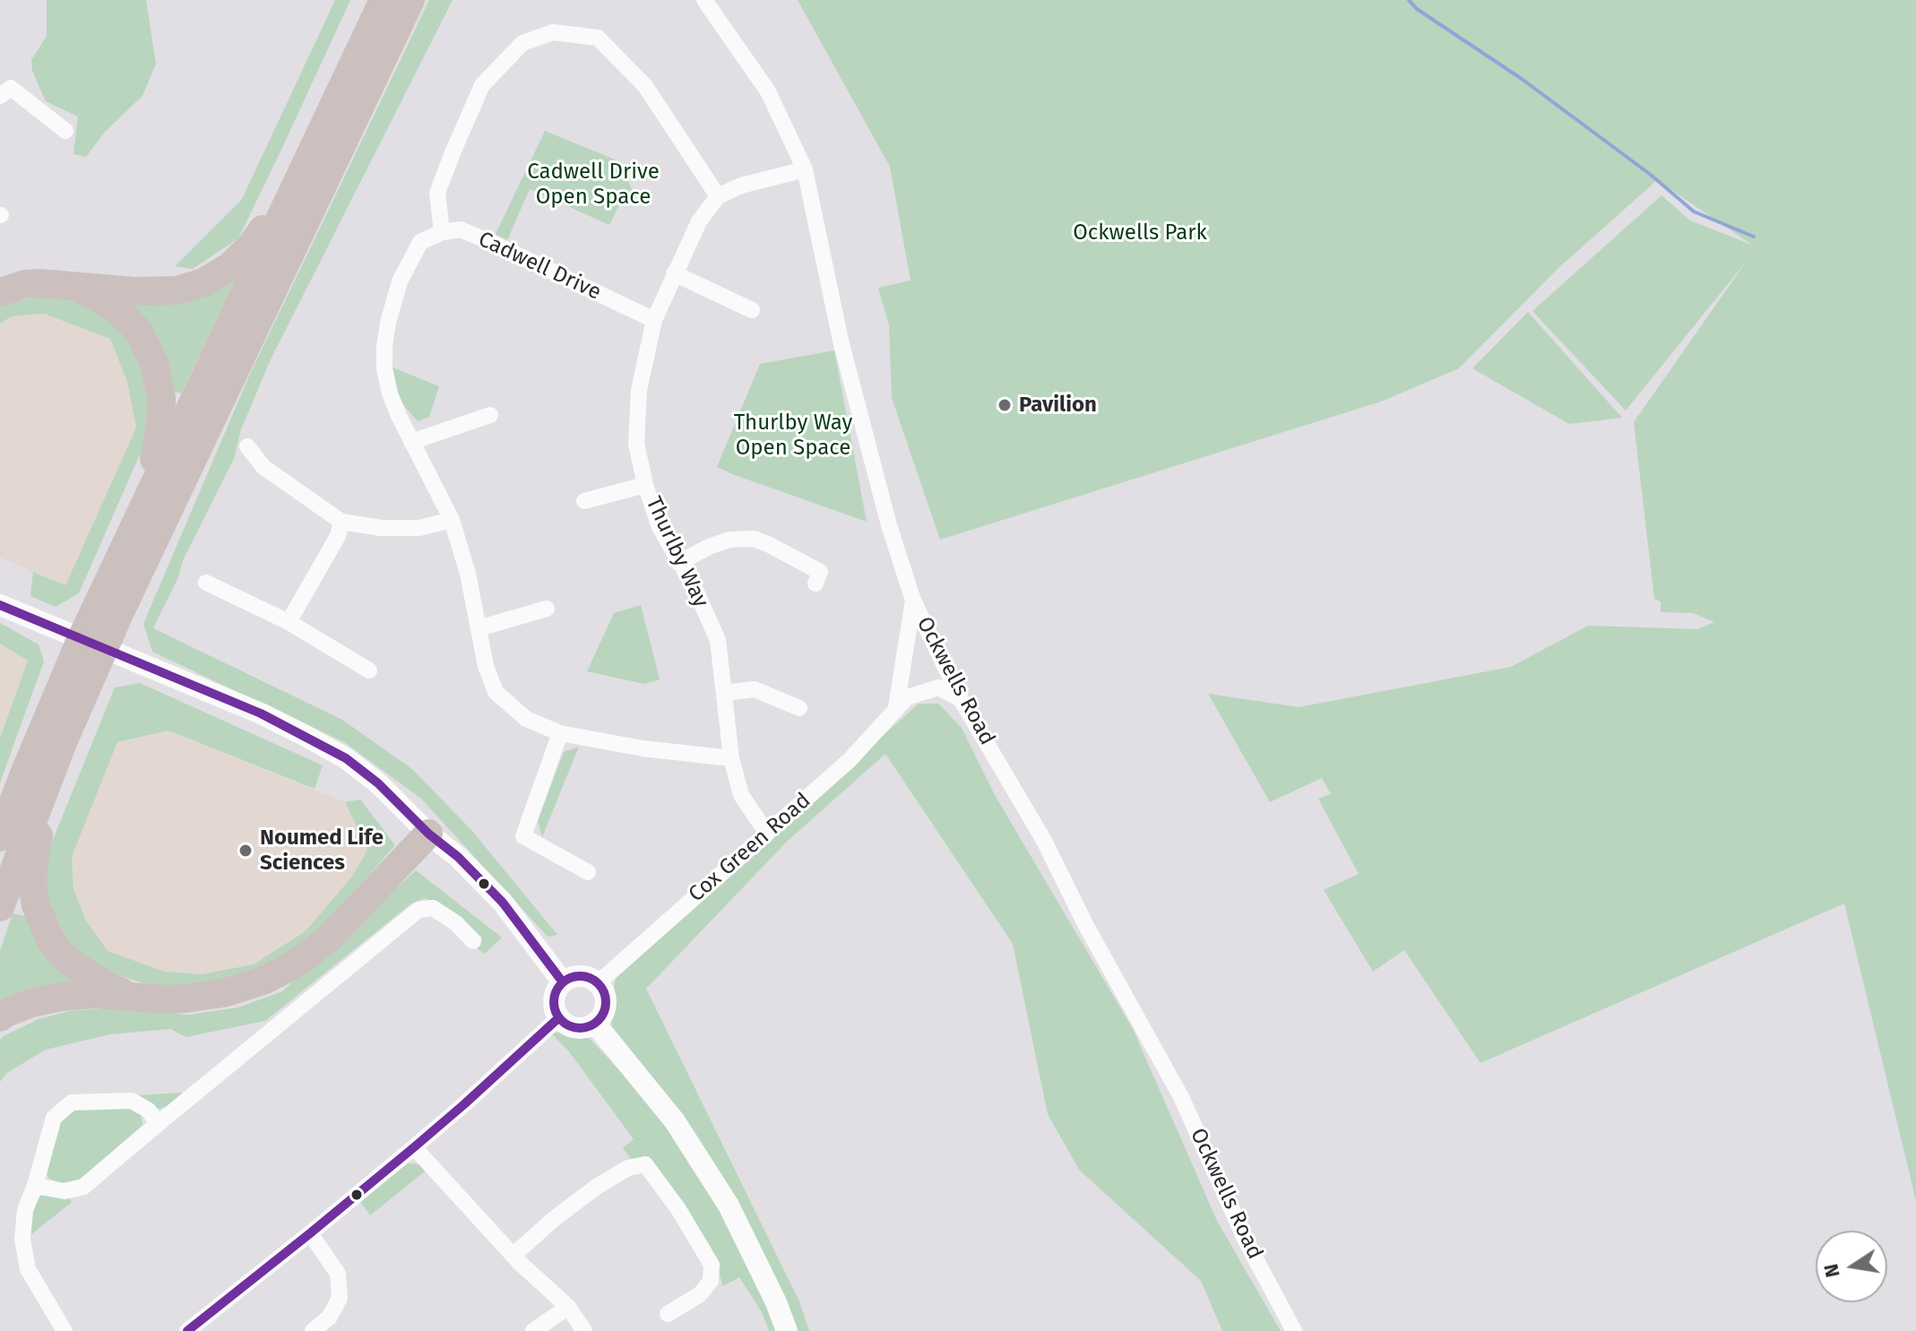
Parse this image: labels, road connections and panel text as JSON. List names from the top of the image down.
{
  "streets": {
    "street": [
      "Cadwell Drive",
      "Thurlby Way",
      "Ockwells Road",
      "Cox Green Road"
    ]
  },
  "crossings": [
    ["Cadwell Drive", "Thurlby Way"],
    ["Thurlby Way", "Cox Green Road"],
    ["Ockwells Road", "Cox Green Road"]
  ],
  "parks": ["Cadwell Drive Open Space", "Ockwells Park", "Thurlby Way Open Space"],
  "places": ["Pavilion", "Noumed Life Sciences"],
  "north": "left"
}
